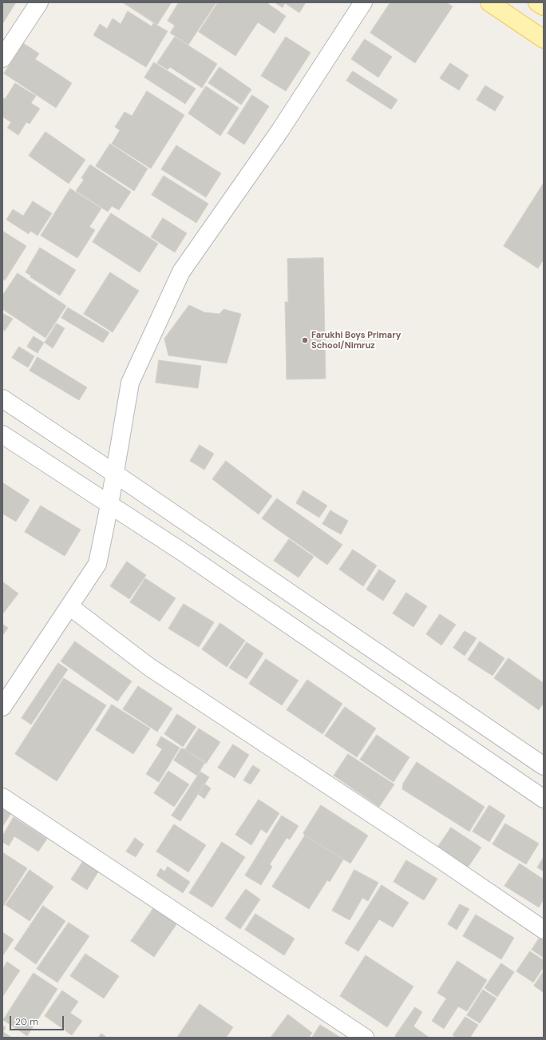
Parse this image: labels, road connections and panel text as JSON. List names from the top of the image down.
{
  "places": ["Farukhi Boys Primary School/Nimruz"],
  "scale_bar": "20 m"
}
